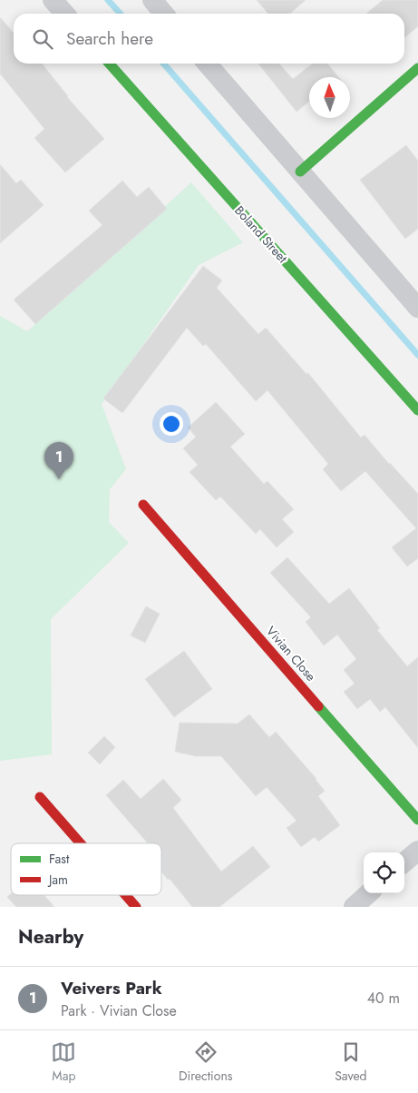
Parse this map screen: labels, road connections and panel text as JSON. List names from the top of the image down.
{
  "streets": {
    "street": ["Boland Street", "Vivian Close"]
  },
  "legend": ["Fast", "Jam"],
  "north": "top",
  "page": {
    "search": "Search here",
    "pins": "1",
    "heading": "Nearby",
    "list": [
      {
        "mark": "1",
        "name": "Veivers Park",
        "note": "Park · Vivian Close",
        "value": "40 m"
      }
    ],
    "nav": ["Map", "Directions", "Saved"]
  }
}
